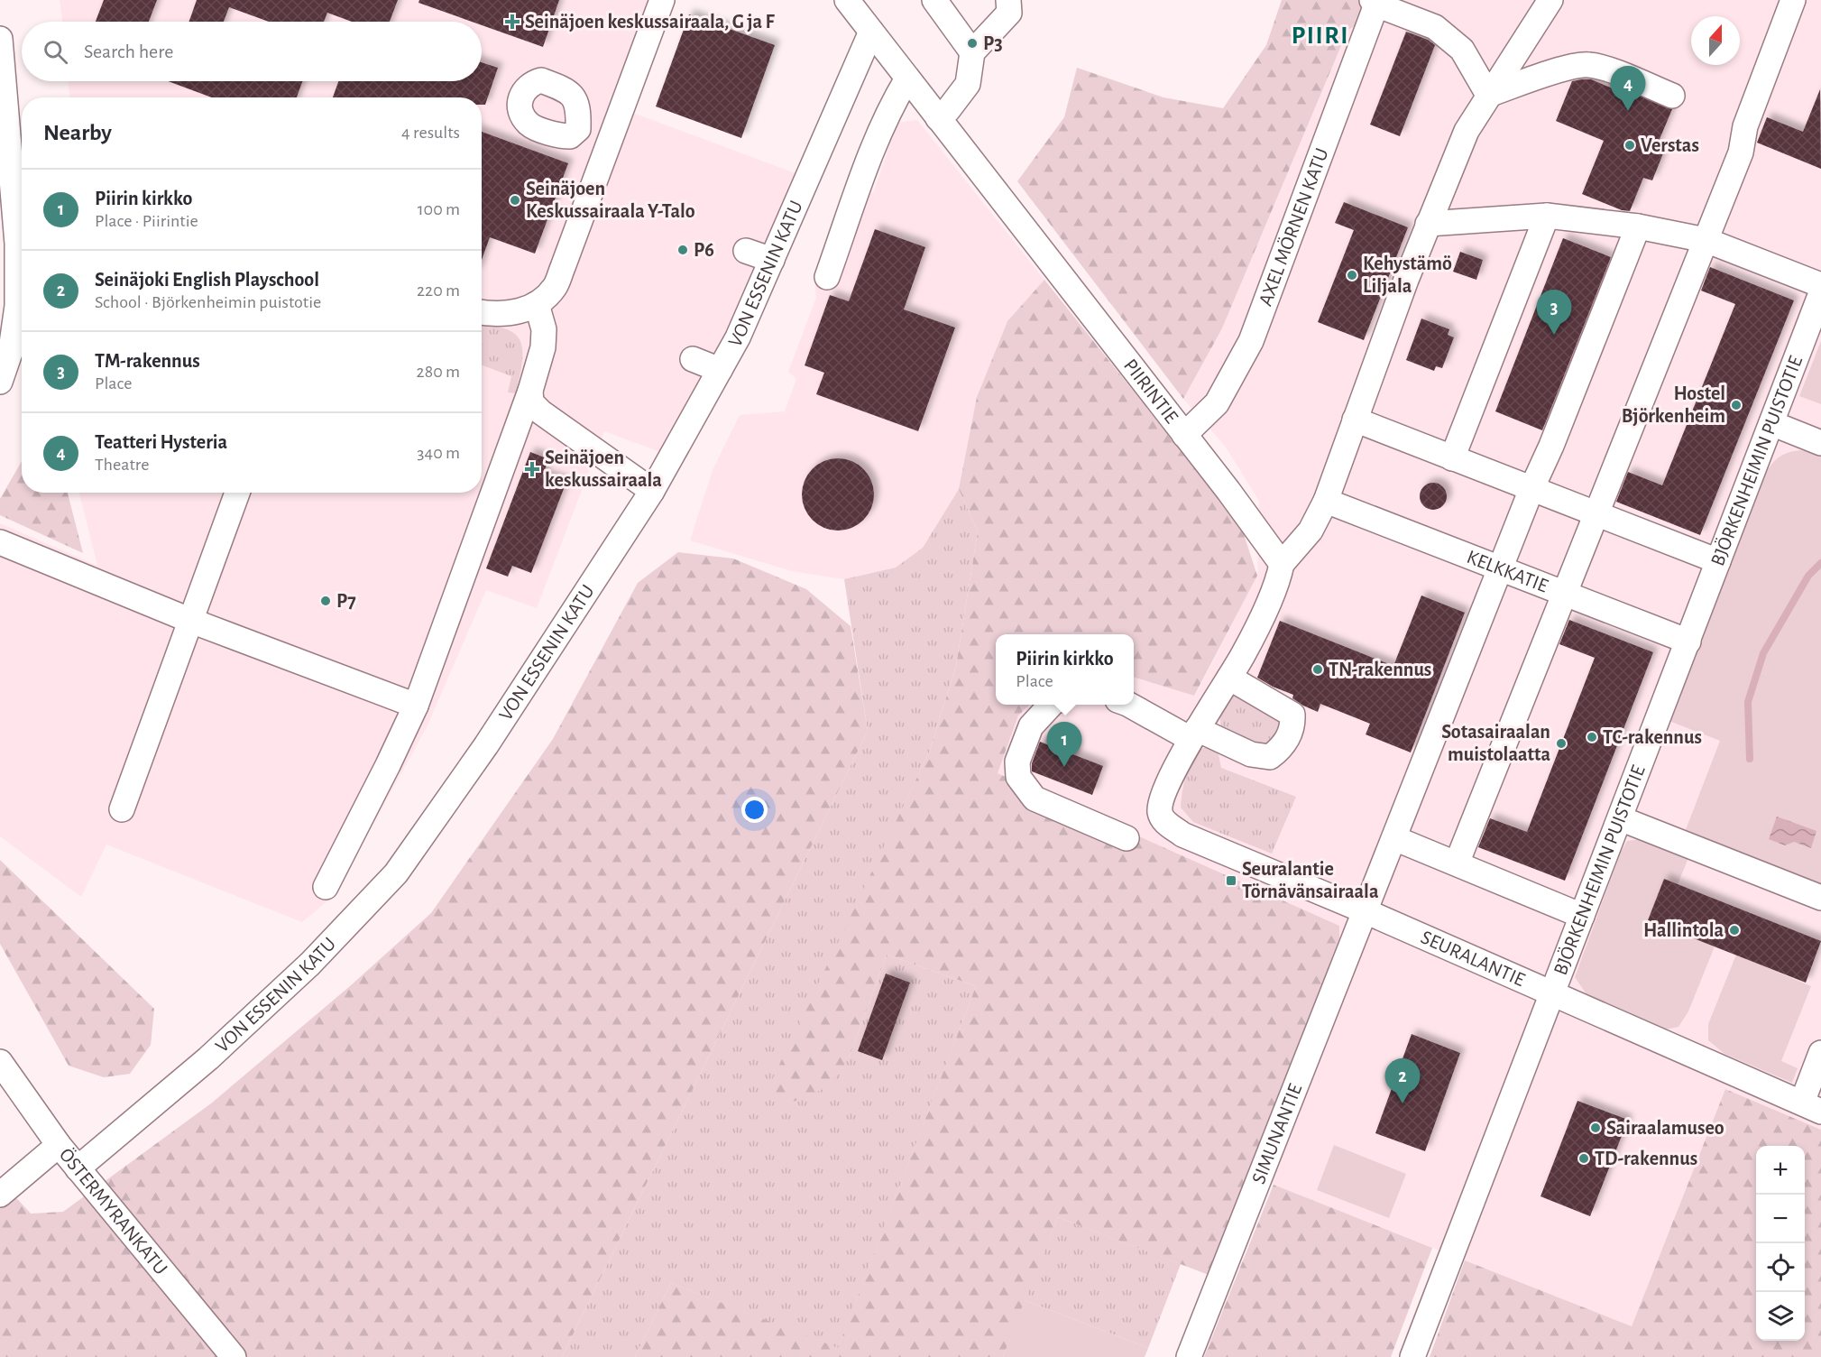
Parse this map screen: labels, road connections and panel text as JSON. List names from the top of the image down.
{
  "streets": {
    "street": [
      "AXEL MÖRNEN KATU",
      "VON ESSENIN KATU",
      "PIIRINTIE",
      "BJÖRKENHEIMIN PUISTOTIE",
      "KELKKATIE",
      "SEURALANTIE",
      "SIMUNANTIE",
      "ÖSTERMYRANKATU"
    ]
  },
  "crossings": [
    ["AXEL MÖRNEN KATU", "PIIRINTIE"],
    ["VON ESSENIN KATU", "PIIRINTIE"],
    ["VON ESSENIN KATU", "ÖSTERMYRANKATU"],
    ["BJÖRKENHEIMIN PUISTOTIE", "KELKKATIE"],
    ["BJÖRKENHEIMIN PUISTOTIE", "SEURALANTIE"],
    ["KELKKATIE", "SIMUNANTIE"],
    ["SEURALANTIE", "SIMUNANTIE"]
  ],
  "districts": ["PIIRI"],
  "places": {
    "health": ["Seinäjoen keskussairaala, G ja F", "Seinäjoen keskussairaala"],
    "other": [
      "P3",
      "Verstas",
      "Seinäjoen Keskussairaala Y-Talo",
      "P6",
      "Kehystämö Liljala",
      "Hostel Björkenheim",
      "P7",
      "TN-rakennus",
      "TC-rakennus",
      "Sotasairaalan muistolaatta",
      "Hallintola",
      "Sairaalamuseo",
      "TD-rakennus"
    ],
    "transit": ["Seuralantie Törnävänsairaala"]
  },
  "north": "top",
  "page": {
    "search": "Search here",
    "pins": [
      "4",
      "3",
      "1",
      "2"
    ],
    "heading": ["Nearby", "4 results"],
    "list": [
      {
        "mark": "1",
        "name": "Piirin kirkko",
        "note": "Place · Piirintie",
        "value": "100 m"
      },
      {
        "mark": "2",
        "name": "Seinäjoki English Playschool",
        "note": "School · Björkenheimin puistotie",
        "value": "220 m"
      },
      {
        "mark": "3",
        "name": "TM-rakennus",
        "note": "Place",
        "value": "280 m"
      },
      {
        "mark": "4",
        "name": "Teatteri Hysteria",
        "note": "Theatre",
        "value": "340 m"
      }
    ],
    "popup": ["Piirin kirkko", "Place"],
    "map_buttons": ["+", "−"]
  }
}
